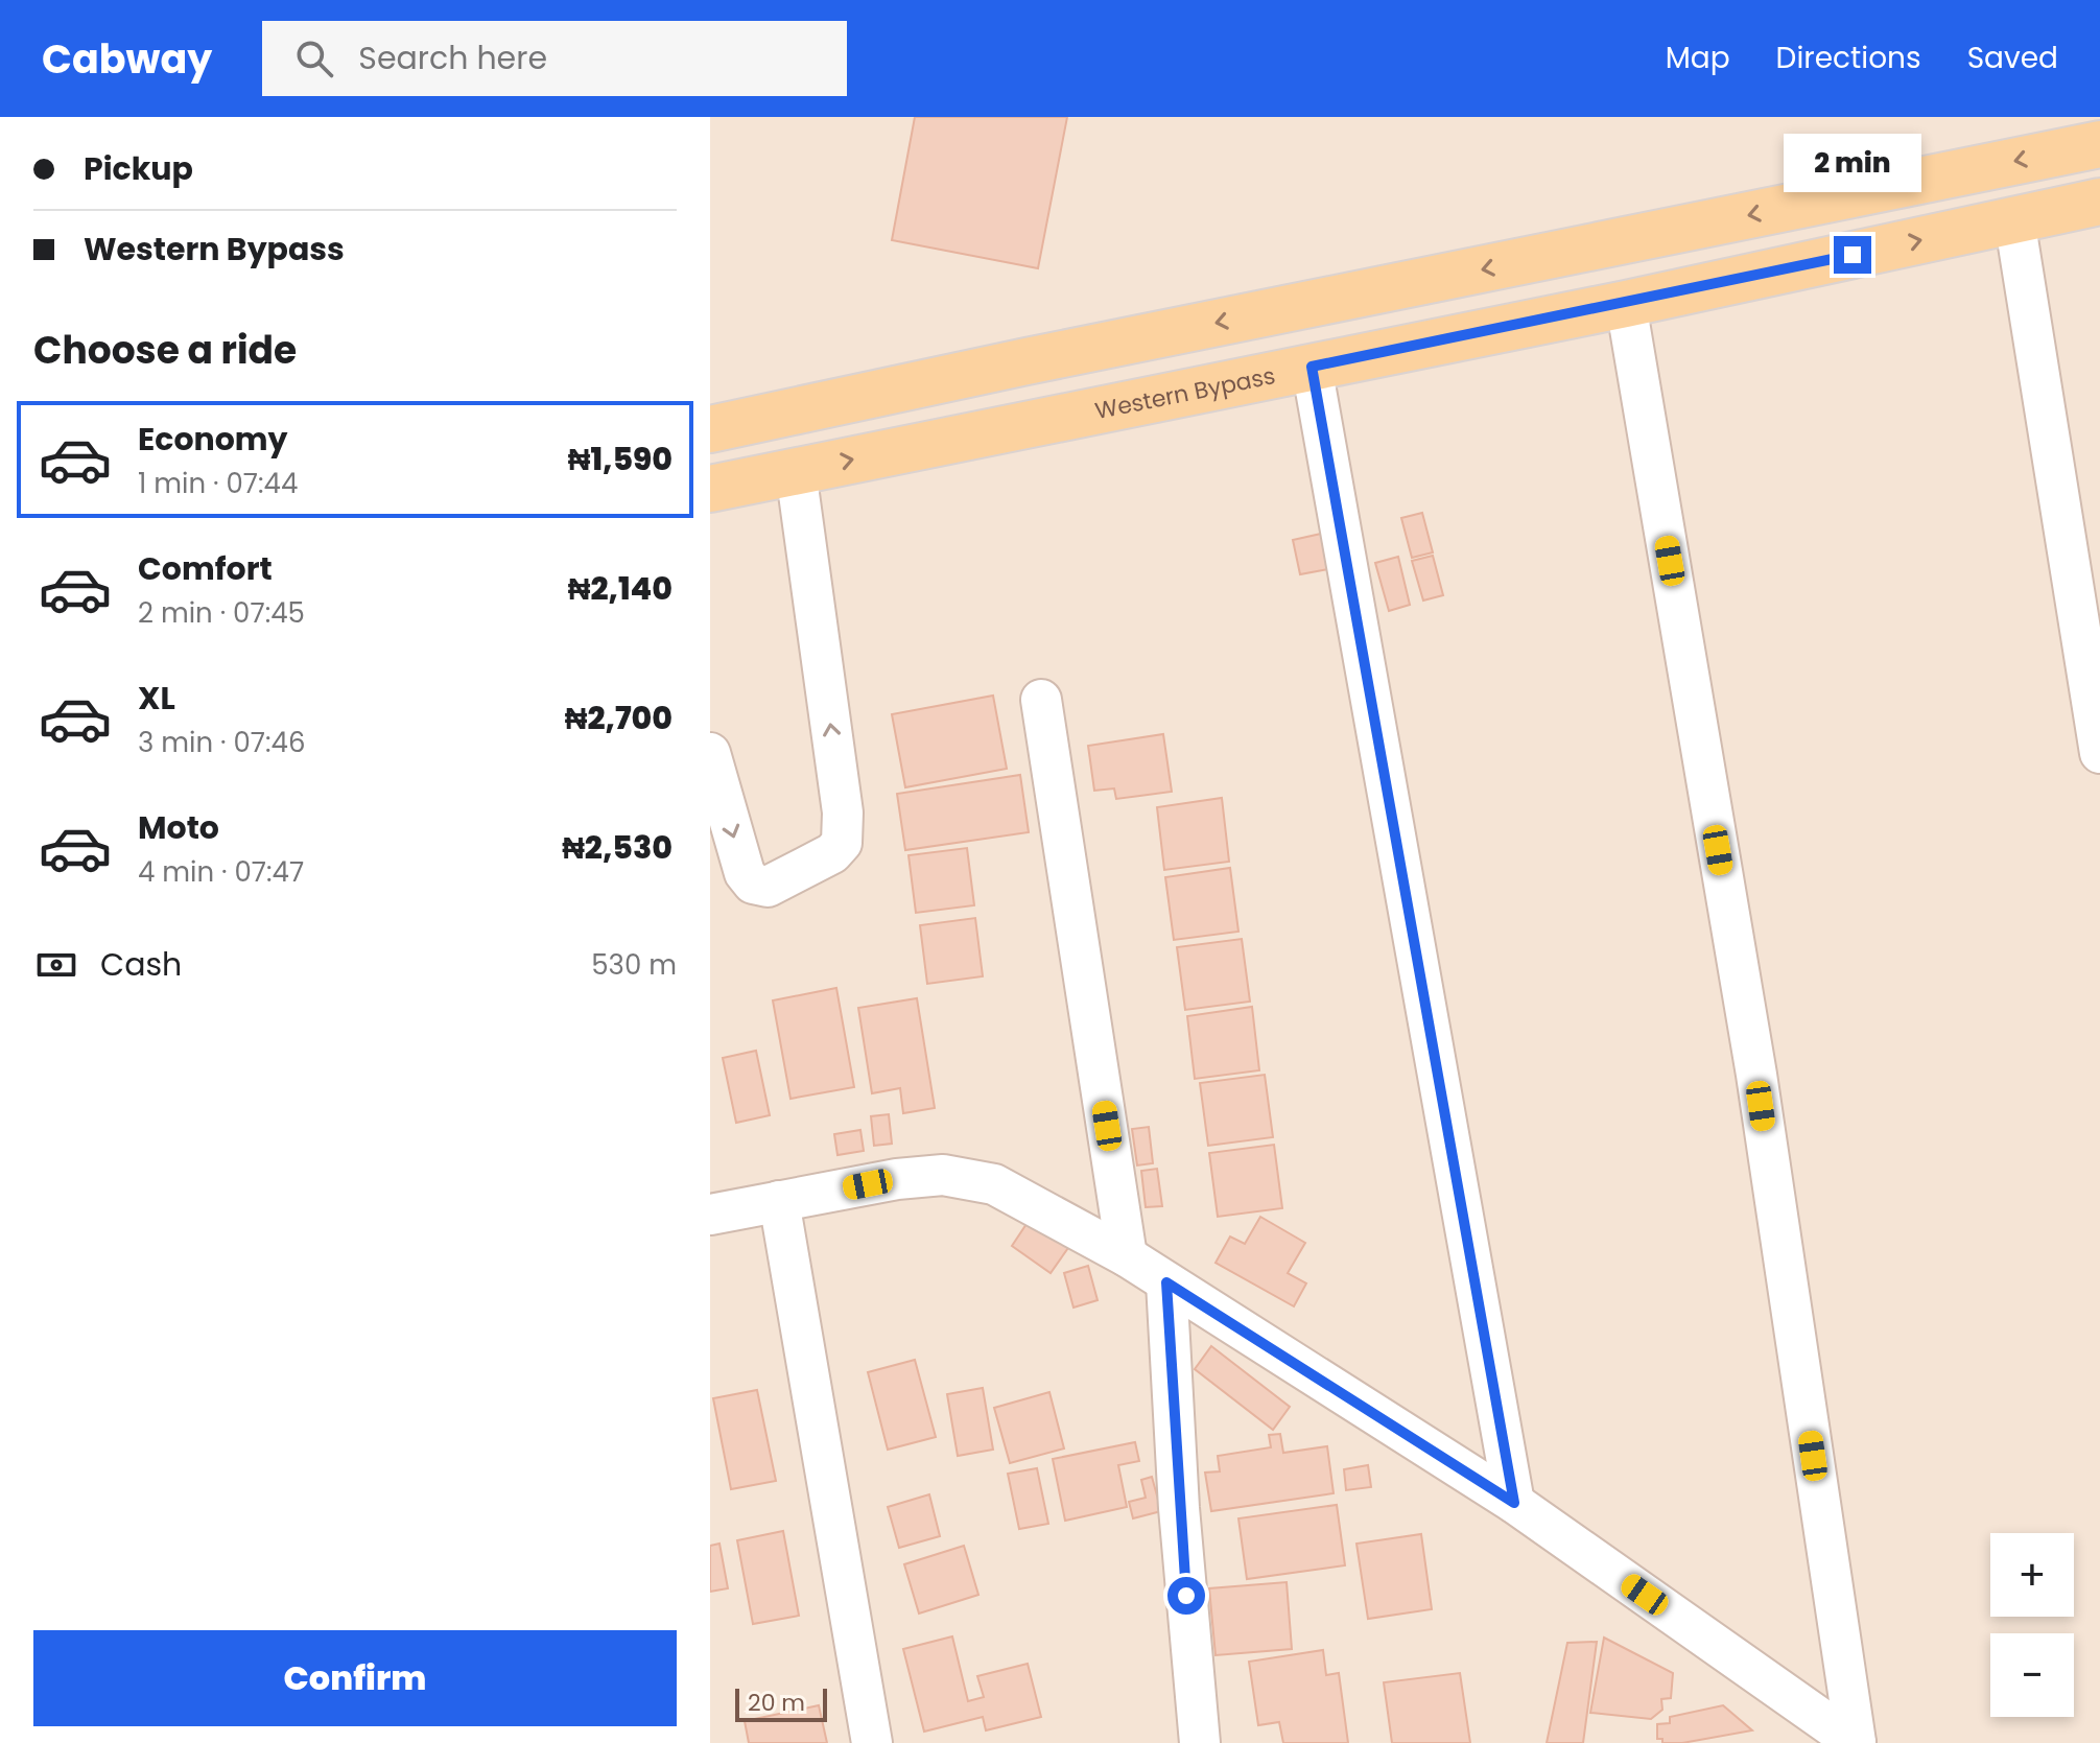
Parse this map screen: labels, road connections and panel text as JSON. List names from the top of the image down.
{
  "streets": {
    "main road": ["Western Bypass"]
  },
  "scale_bar": "20 m",
  "page": {
    "header": "Cabway",
    "search": "Search here",
    "nav": ["Map", "Directions", "Saved"],
    "banner": ["Pickup", "Western Bypass"],
    "bubble": "2 min",
    "heading": "Choose a ride",
    "list": [
      {
        "name": "Economy",
        "note": "1 min · 07:44",
        "value": "₦1,590"
      },
      {
        "name": "Comfort",
        "note": "2 min · 07:45",
        "value": "₦2,140"
      },
      {
        "name": "XL",
        "note": "3 min · 07:46",
        "value": "₦2,700"
      },
      {
        "name": "Moto",
        "note": "4 min · 07:47",
        "value": "₦2,530"
      }
    ],
    "pay": ["Cash", "530 m"],
    "map_buttons": ["+", "−"],
    "buttons": "Confirm",
    "scale": "20 m"
  }
}
